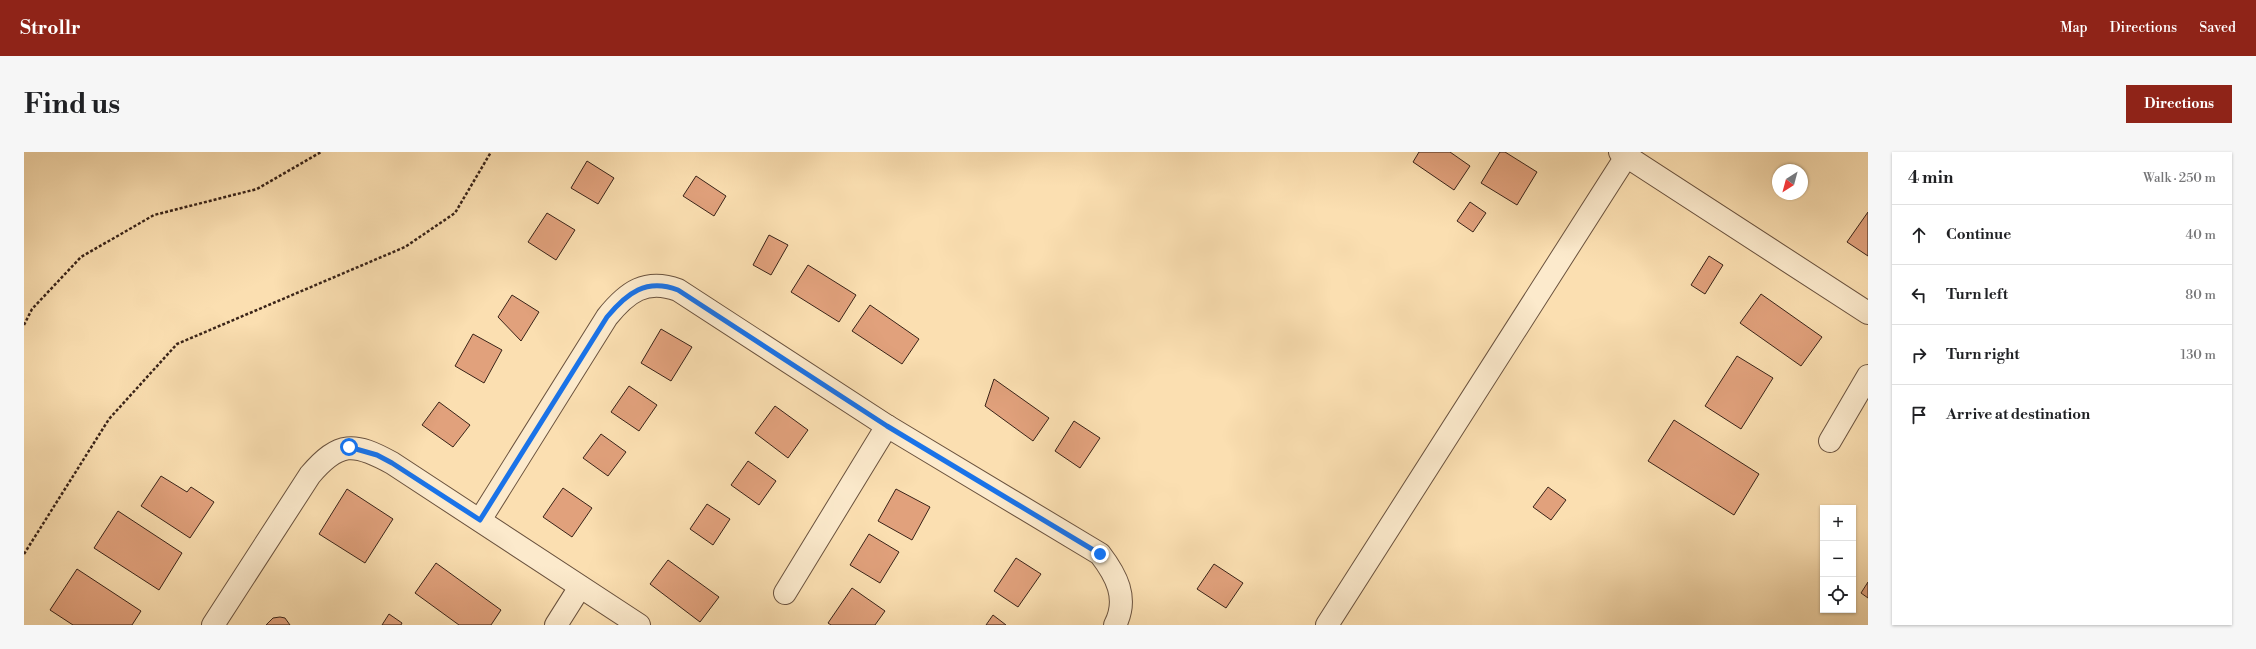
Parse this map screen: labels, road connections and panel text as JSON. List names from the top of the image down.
{
  "north": "bottom left",
  "page": {
    "header": "Strollr",
    "nav": ["Map", "Directions", "Saved"],
    "buttons": "Directions",
    "title": "Find us",
    "heading": ["4 min", "Walk · 250 m"],
    "list": [
      ["Continue", "40 m"],
      ["Turn left", "80 m"],
      ["Turn right", "130 m"],
      "Arrive at destination"
    ],
    "map_buttons": ["+", "−"]
  }
}
